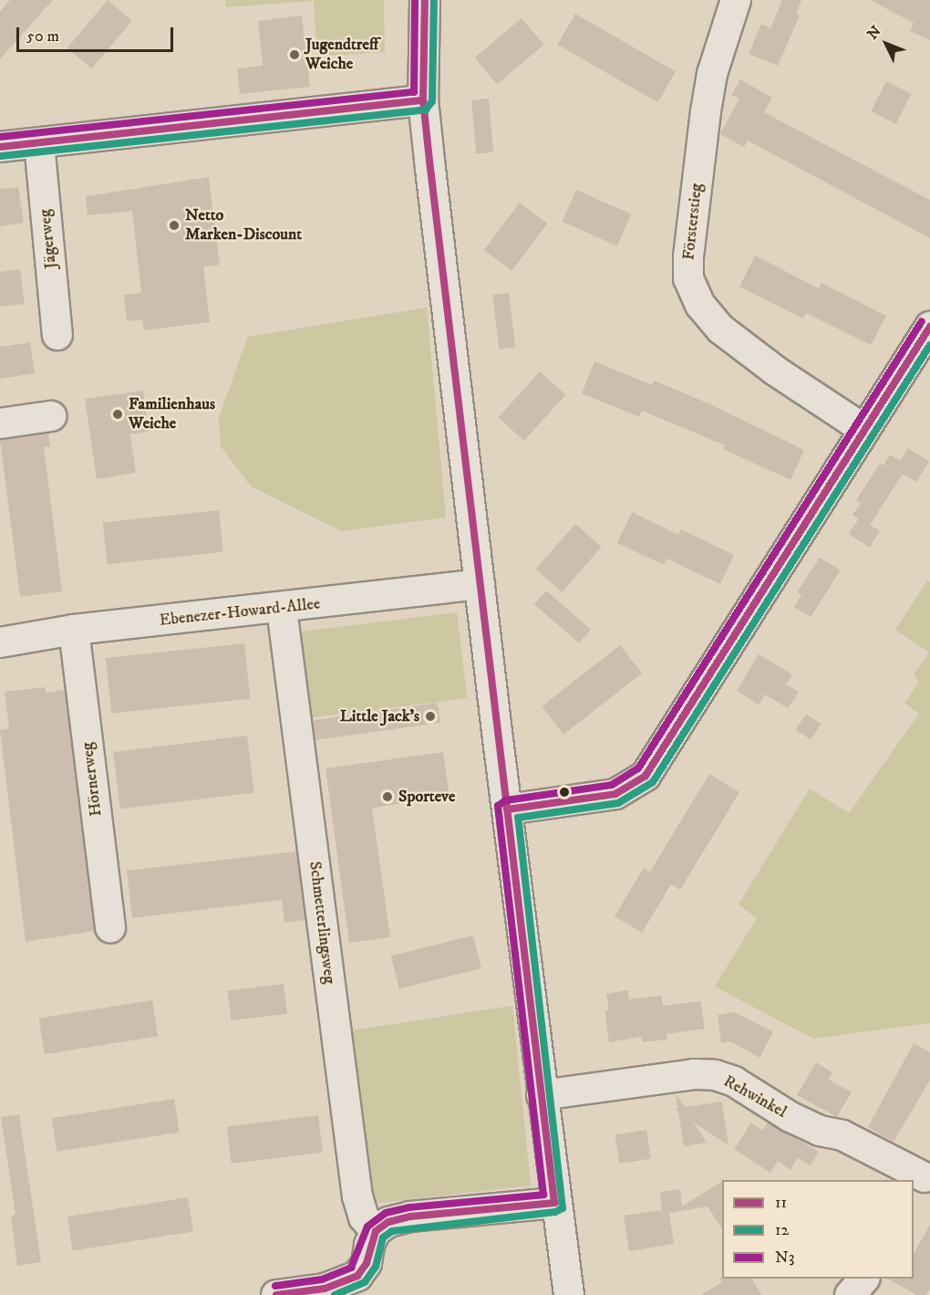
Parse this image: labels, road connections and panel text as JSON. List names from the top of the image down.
{
  "streets": {
    "street": [
      "Försterstieg",
      "Jägerweg",
      "Ebenezer-Howard-Allee",
      "Hörnerweg",
      "Schmetterlingsweg",
      "Rehwinkel"
    ]
  },
  "crossings": [
    ["Ebenezer-Howard-Allee", "Hörnerweg"],
    ["Ebenezer-Howard-Allee", "Schmetterlingsweg"]
  ],
  "places": [
    "Jugendtreff Weiche",
    "Netto Marken-Discount",
    "Familienhaus Weiche",
    "Little Jack's",
    "Sporteve"
  ],
  "lines": ["transit line 11", "transit line 12", "transit line N3"],
  "legend": ["11", "12", "N3"],
  "scale_bar": "50 m",
  "north": "top left"
}
